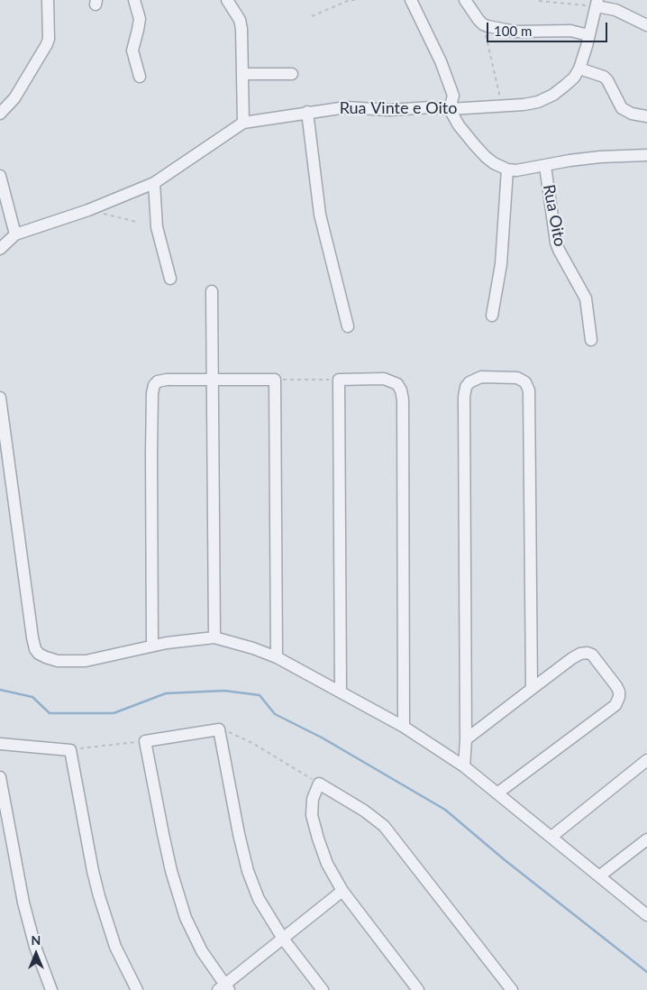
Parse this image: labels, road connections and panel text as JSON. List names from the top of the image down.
{
  "streets": {
    "street": ["Rua Vinte e Oito", "Rua Oito"]
  },
  "scale_bar": "100 m",
  "north": "top"
}
